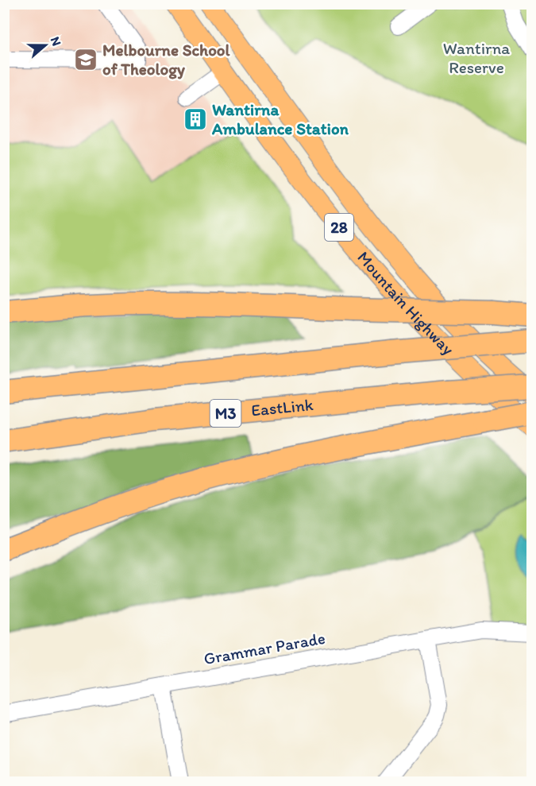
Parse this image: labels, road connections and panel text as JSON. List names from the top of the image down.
{
  "streets": {
    "highway": ["EastLink", "M3"],
    "main road": ["28", "Mountain Highway"],
    "street": ["Grammar Parade"]
  },
  "parks": ["Wantirna Reserve"],
  "places": {
    "school or university": ["Melbourne School of Theology"],
    "building": ["Wantirna Ambulance Station"]
  },
  "north": "right"
}
